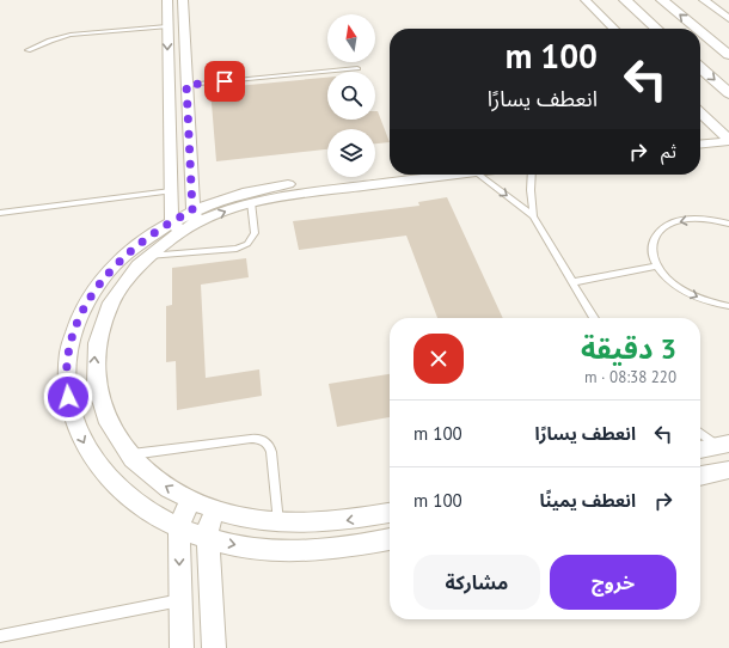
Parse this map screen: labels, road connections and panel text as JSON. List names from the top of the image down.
{
  "north": "top",
  "page": {
    "turn": ["100 m", "انعطف يسارًا"],
    "then": "ثم",
    "heading": ["3 دقيقة", "220 m · 08:38"],
    "list": [
      {
        "name": "انعطف يسارًا",
        "value": "100 m"
      },
      {
        "name": "انعطف يمينًا",
        "value": "100 m"
      }
    ],
    "buttons": ["خروج", "مشاركة"]
  }
}
